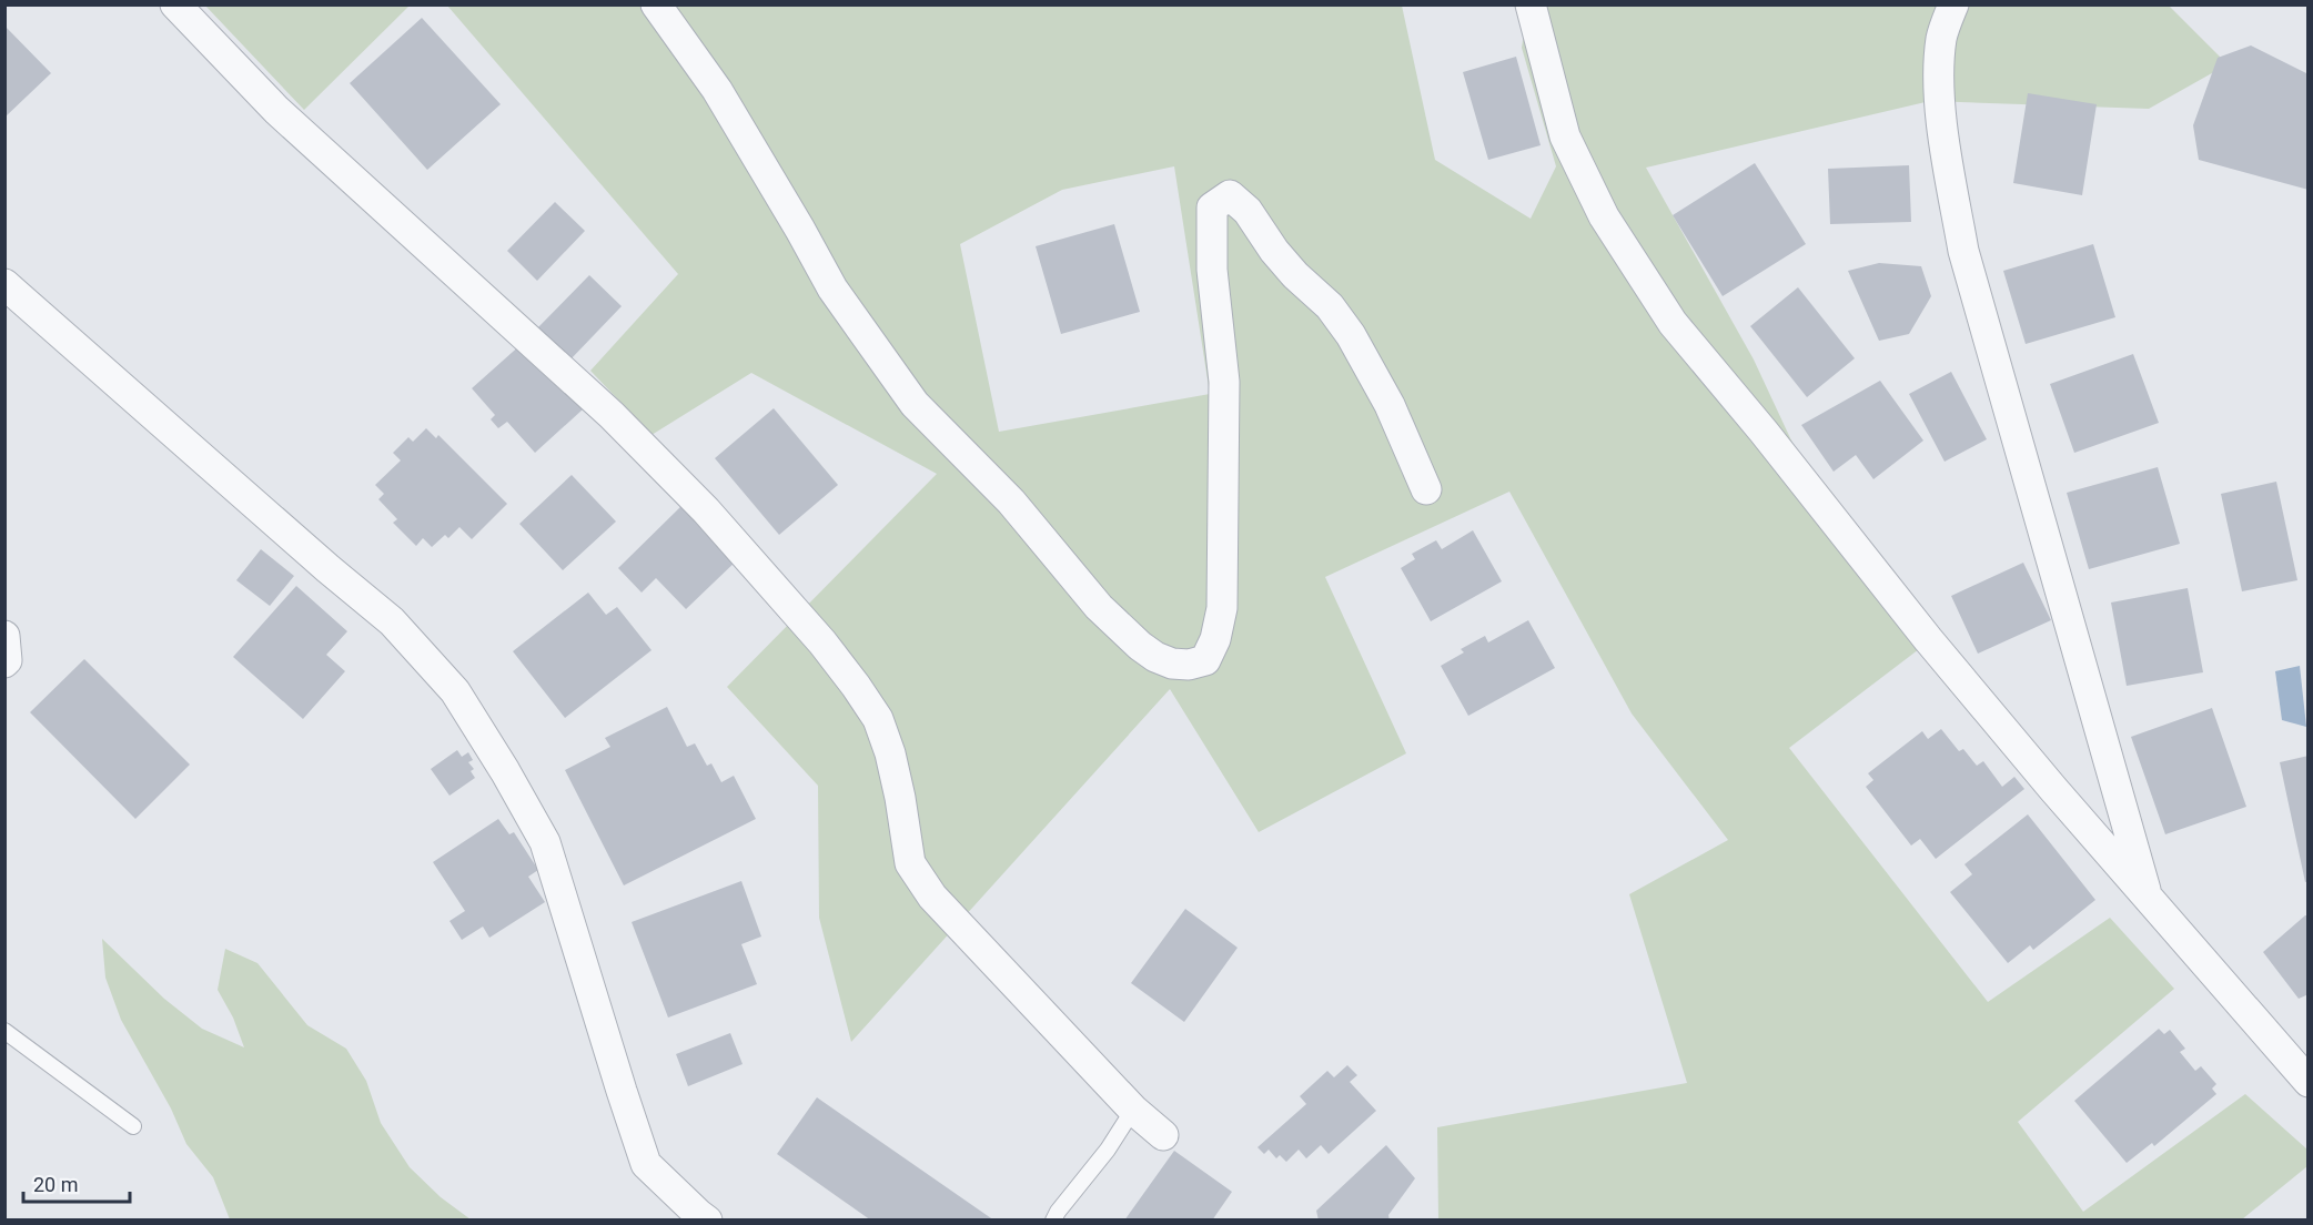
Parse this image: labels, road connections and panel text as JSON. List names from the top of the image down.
{
  "scale_bar": "20 m"
}
